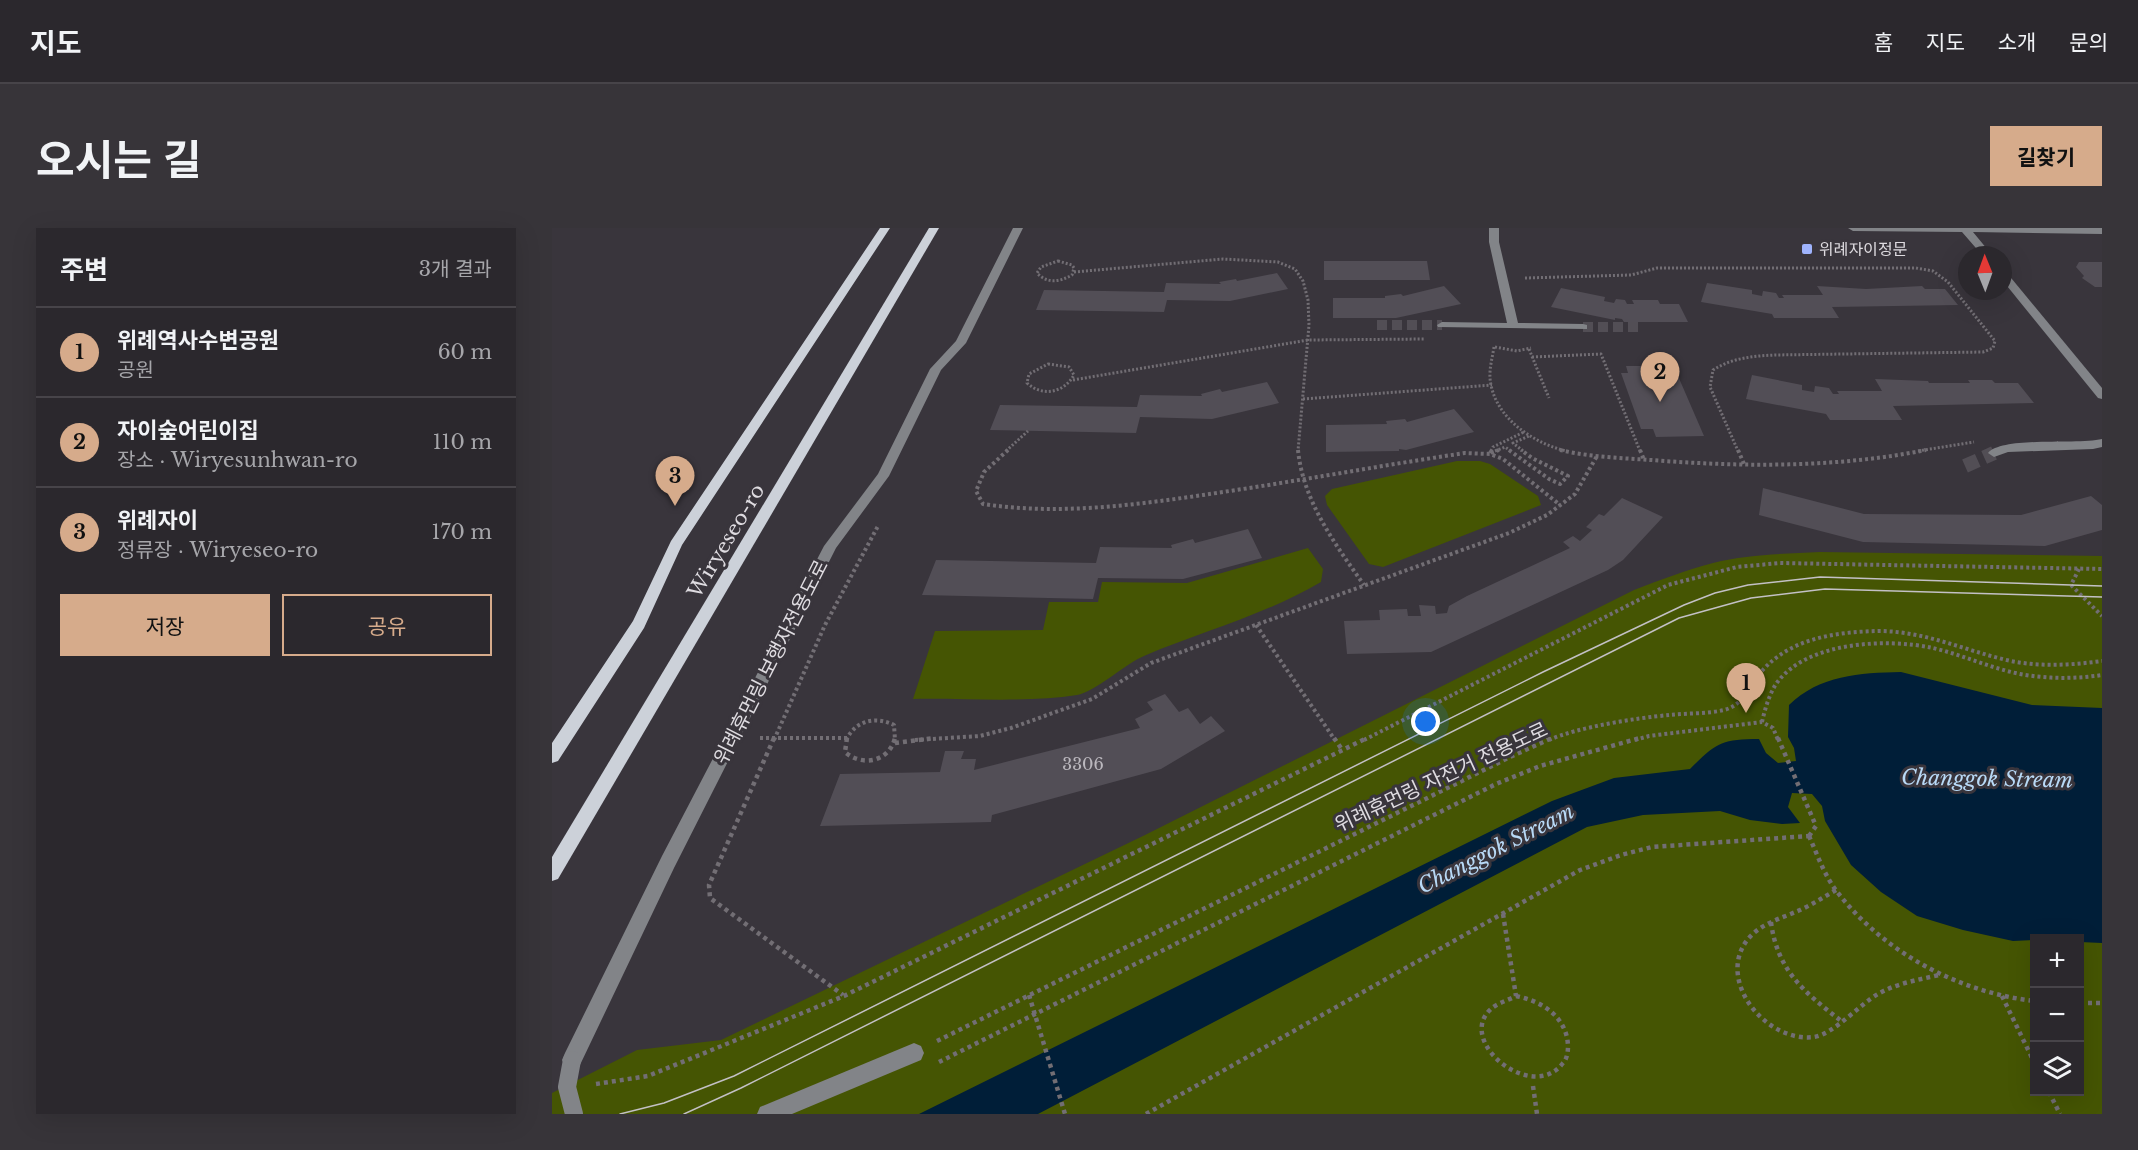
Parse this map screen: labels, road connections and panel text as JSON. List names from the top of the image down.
{
  "streets": {
    "main road": ["Wiryeseo-ro"],
    "street": ["위례휴먼링 보행자전용도로"],
    "path": ["위례휴먼링 자전거 전용도로"]
  },
  "water": ["Changgok Stream"],
  "places": {
    "transit": ["위례자이정문"]
  },
  "house_numbers": ["3306"],
  "north": "top",
  "page": {
    "header": "지도",
    "nav": [
      "홈",
      "지도",
      "소개",
      "문의"
    ],
    "title": "오시는 길",
    "buttons": [
      "길찾기",
      ["저장", "공유"]
    ],
    "heading": ["주변", "3개 결과"],
    "list": [
      {
        "mark": "1",
        "name": "위례역사수변공원",
        "note": "공원",
        "value": "60 m"
      },
      {
        "mark": "2",
        "name": "자이숲어린이집",
        "note": "장소 · Wiryesunhwan-ro",
        "value": "110 m"
      },
      {
        "mark": "3",
        "name": "위례자이",
        "note": "정류장 · Wiryeseo-ro",
        "value": "170 m"
      }
    ],
    "pins": ["2", "3", "1"],
    "map_buttons": ["+", "−"]
  }
}
